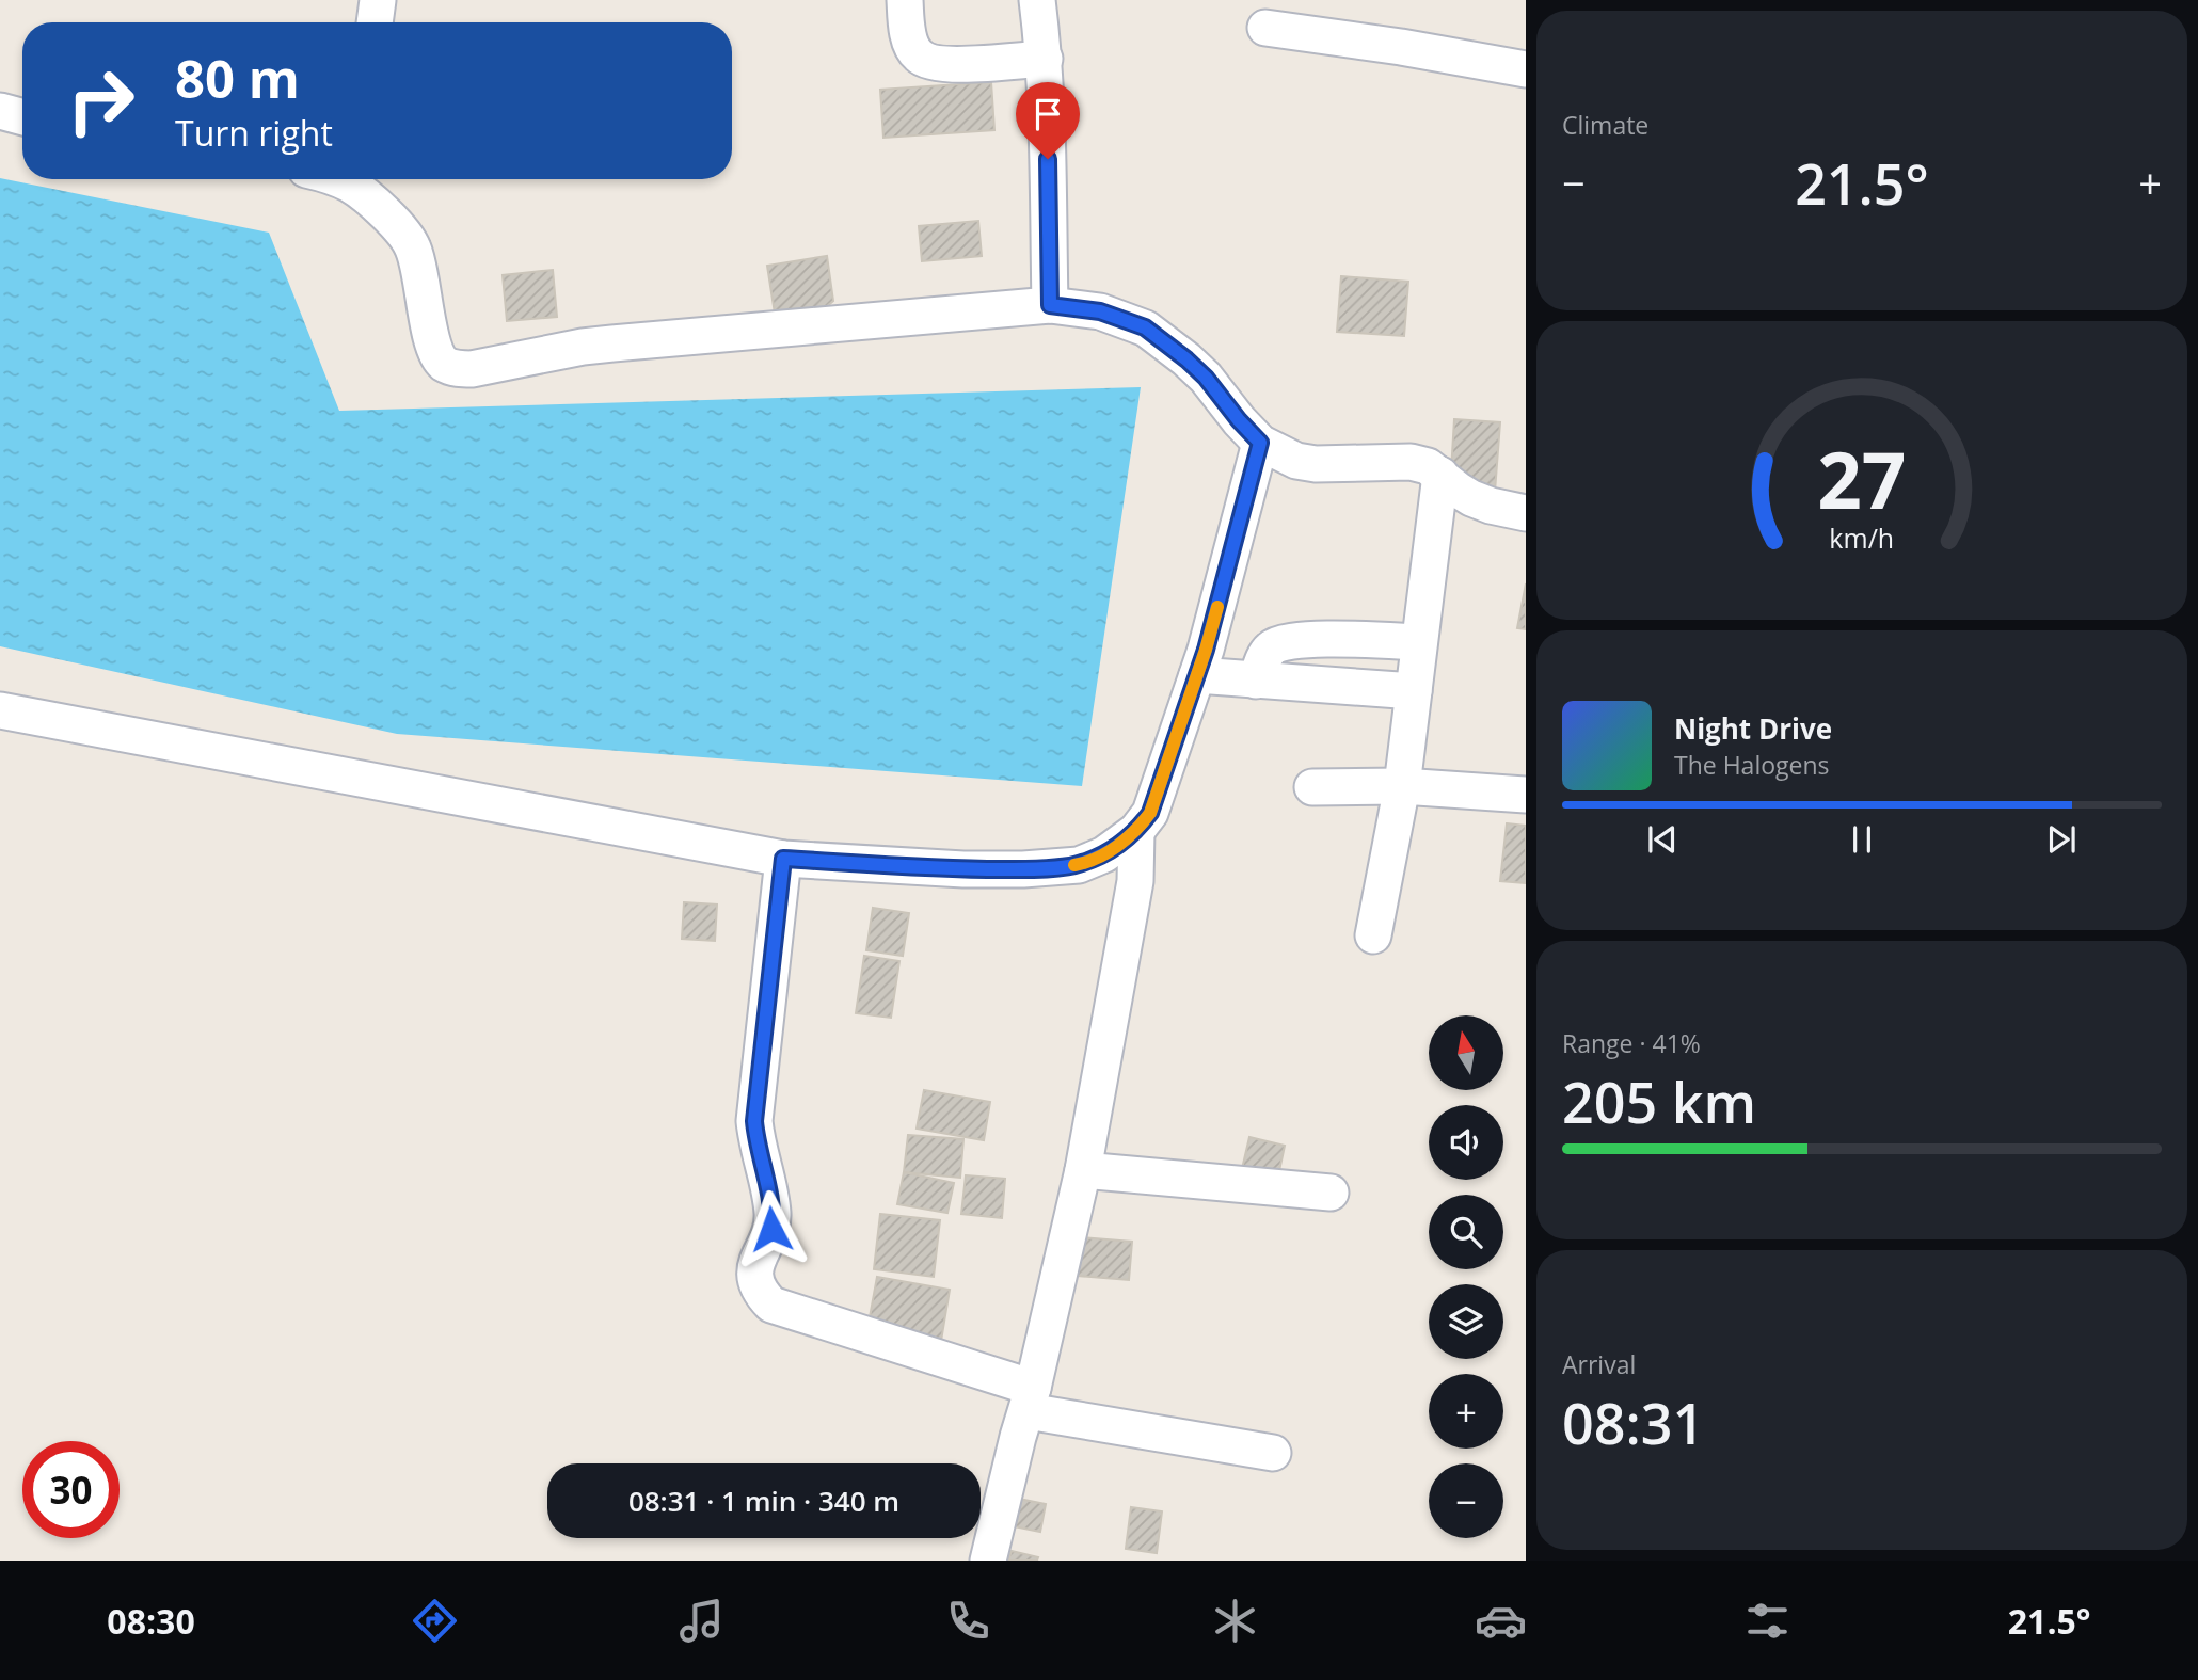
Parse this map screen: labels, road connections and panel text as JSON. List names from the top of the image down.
{
  "north": "top",
  "page": {
    "tile": [
      "Climate",
      ["Range · 41%", "205 km"],
      ["Arrival", "08:31"]
    ],
    "turn": ["80 m", "Turn right"],
    "heat": ["−", "21.5°", "+"],
    "song": ["Night Drive", "The Halogens"],
    "map_buttons": ["+", "−"],
    "limit": "30",
    "trip": "08:31 · 1 min · 340 m",
    "tabs": ["08:30", "21.5°"],
    "gauge": ["27", "km/h"]
  }
}
